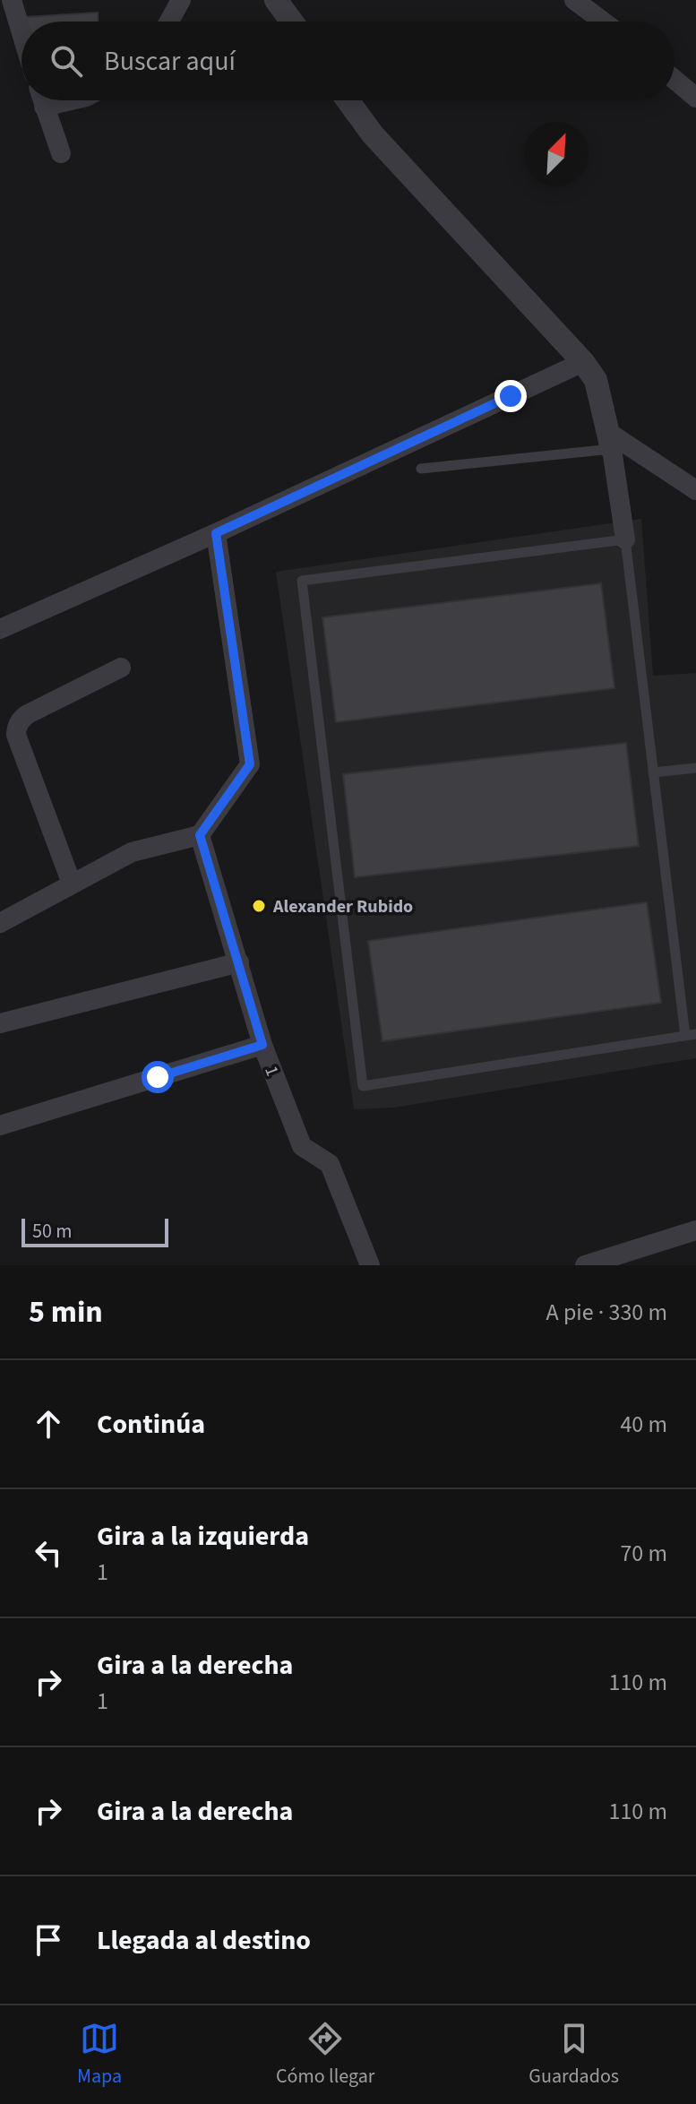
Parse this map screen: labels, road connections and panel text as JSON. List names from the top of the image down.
{
  "streets": {
    "street": ["1"]
  },
  "places": ["Alexander Rubido"],
  "scale_bar": "50 m",
  "north": "top right",
  "page": {
    "search": "Buscar aquí",
    "scale": "50 m",
    "heading": ["5 min", "A pie · 330 m"],
    "list": [
      ["Continúa", "40 m"],
      ["Gira a la izquierda", "1", "70 m"],
      ["Gira a la derecha", "1", "110 m"],
      ["Gira a la derecha", "110 m"],
      "Llegada al destino"
    ],
    "nav": ["Mapa", "Cómo llegar", "Guardados"]
  }
}
